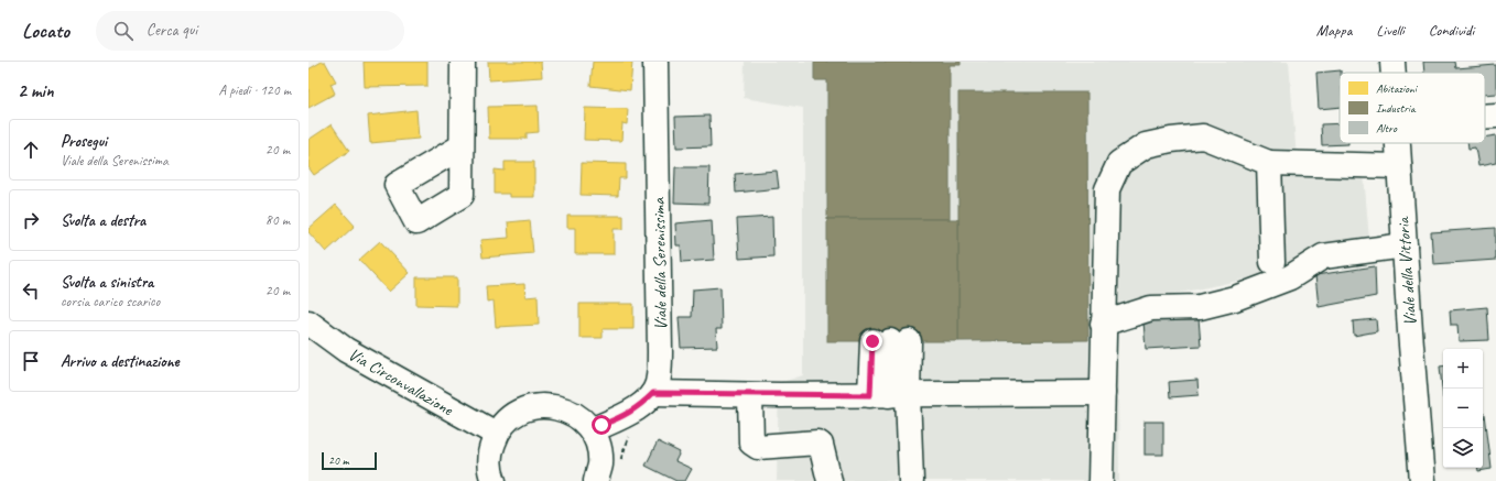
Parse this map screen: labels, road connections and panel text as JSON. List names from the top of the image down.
{
  "streets": {
    "street": ["Viale della Serenissima", "Viale della Vittoria", "Via Circonvallazione"]
  },
  "legend": ["Abitazioni", "Industria", "Altro"],
  "scale_bar": "20 m",
  "page": {
    "header": "Locato",
    "search": "Cerca qui",
    "nav": ["Mappa", "Livelli", "Condividi"],
    "heading": ["2 min", "A piedi · 120 m"],
    "list": [
      ["Prosegui", "Viale della Serenissima", "20 m"],
      ["Svolta a destra", "80 m"],
      ["Svolta a sinistra", "corsia carico scarico", "20 m"],
      "Arrivo a destinazione"
    ],
    "map_buttons": ["+", "−"],
    "scale": "20 m"
  }
}
